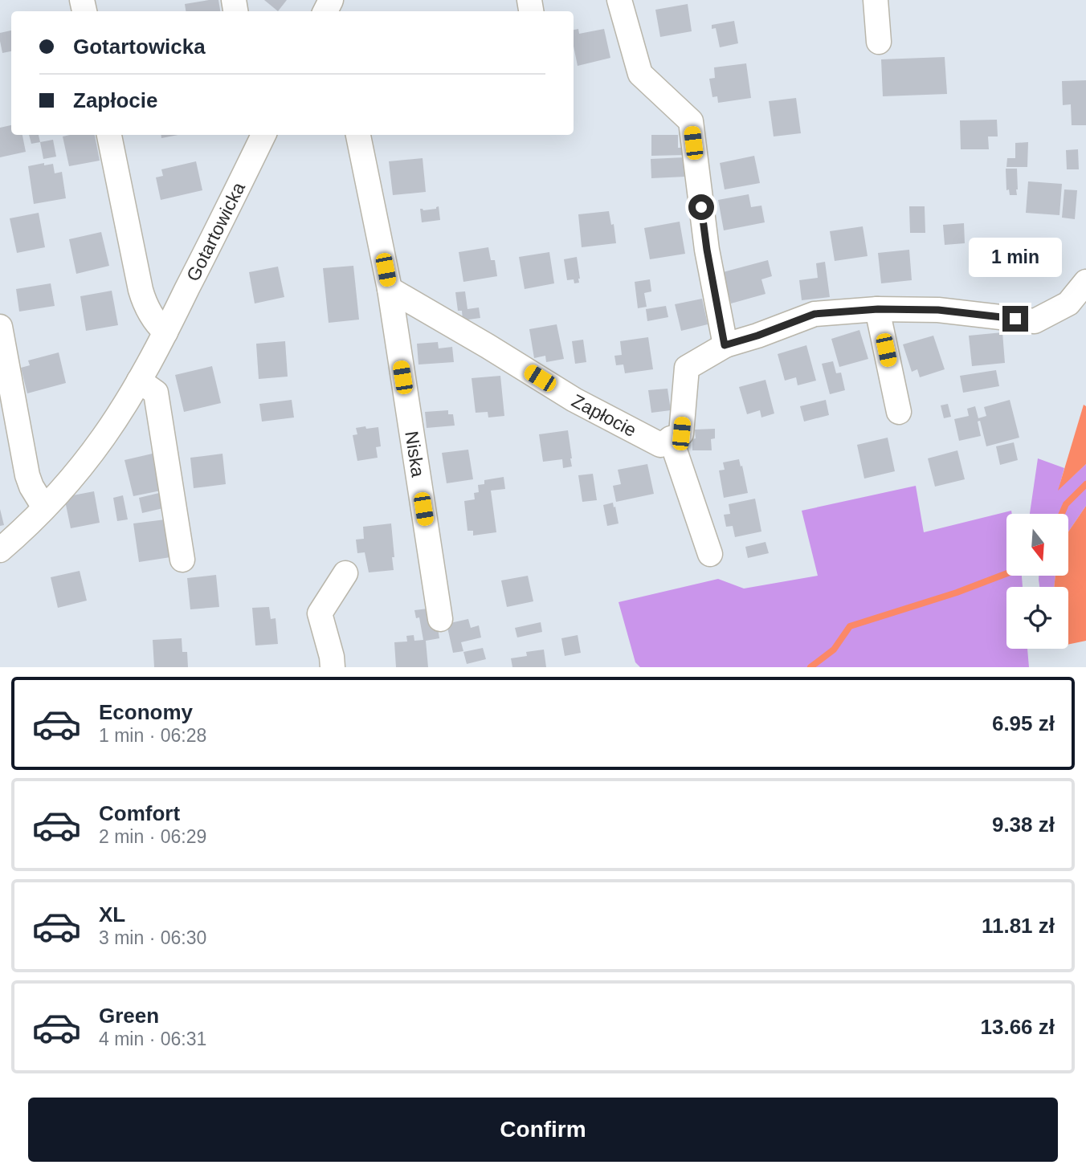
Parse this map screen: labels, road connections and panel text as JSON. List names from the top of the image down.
{
  "streets": {
    "street": ["Gotartowicka", "Zapłocie", "Niska"]
  },
  "crossings": [
    ["Zapłocie", "Niska"]
  ],
  "north": "bottom",
  "page": {
    "banner": ["Gotartowicka", "Zapłocie"],
    "bubble": "1 min",
    "list": [
      {
        "name": "Economy",
        "note": "1 min · 06:28",
        "value": "6.95 zł"
      },
      {
        "name": "Comfort",
        "note": "2 min · 06:29",
        "value": "9.38 zł"
      },
      {
        "name": "XL",
        "note": "3 min · 06:30",
        "value": "11.81 zł"
      },
      {
        "name": "Green",
        "note": "4 min · 06:31",
        "value": "13.66 zł"
      }
    ],
    "buttons": "Confirm"
  }
}
